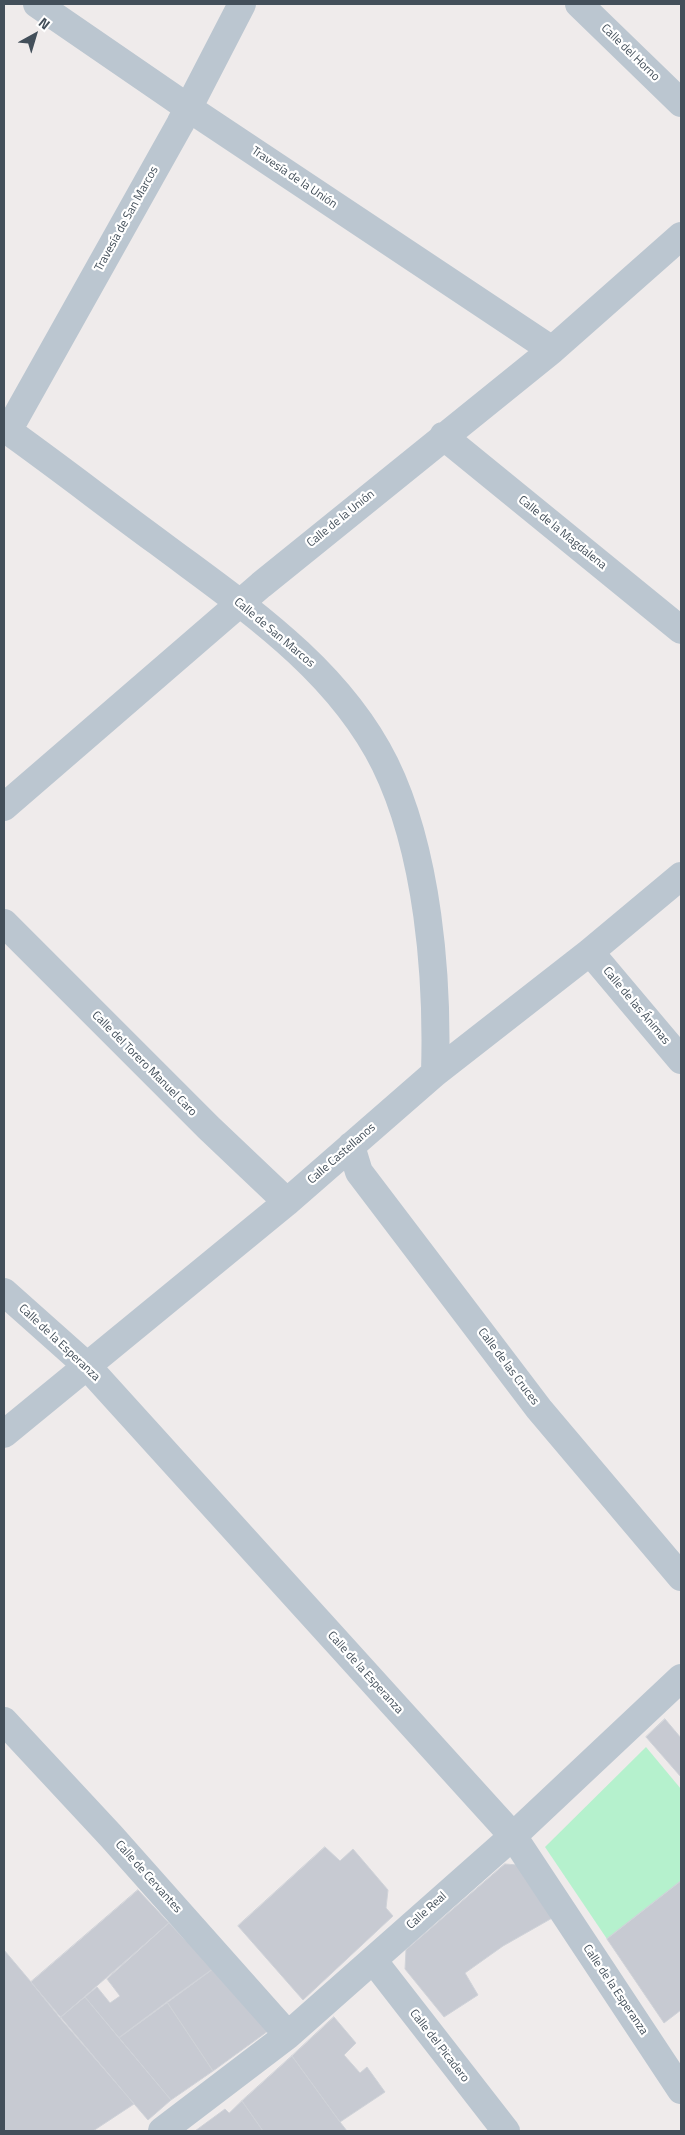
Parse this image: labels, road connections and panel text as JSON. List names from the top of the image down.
{
  "streets": {
    "street": [
      "Calle del Horno",
      "Travesía de la Unión",
      "Travesía de San Marcos",
      "Calle de la Unión",
      "Calle de la Magdalena",
      "Calle de San Marcos",
      "Calle de las Ánimas",
      "Calle del Torero Manuel Caro",
      "Calle Castellanos",
      "Calle de la Esperanza",
      "Calle de las Cruces",
      "Calle de Cervantes",
      "Calle Real",
      "Calle del Picadero"
    ]
  },
  "crossings": [
    ["Travesía de la Unión", "Travesía de San Marcos"],
    ["Travesía de la Unión", "Calle de la Unión"],
    ["Travesía de San Marcos", "Calle de San Marcos"],
    ["Calle de la Unión", "Calle de la Magdalena"],
    ["Calle de la Unión", "Calle de San Marcos"],
    ["Calle de San Marcos", "Calle Castellanos"],
    ["Calle de las Ánimas", "Calle Castellanos"],
    ["Calle del Torero Manuel Caro", "Calle Castellanos"],
    ["Calle Castellanos", "Calle de la Esperanza"],
    ["Calle Castellanos", "Calle de las Cruces"],
    ["Calle de la Esperanza", "Calle Real"],
    ["Calle de Cervantes", "Calle Real"],
    ["Calle Real", "Calle del Picadero"]
  ],
  "north": "top right"
}
